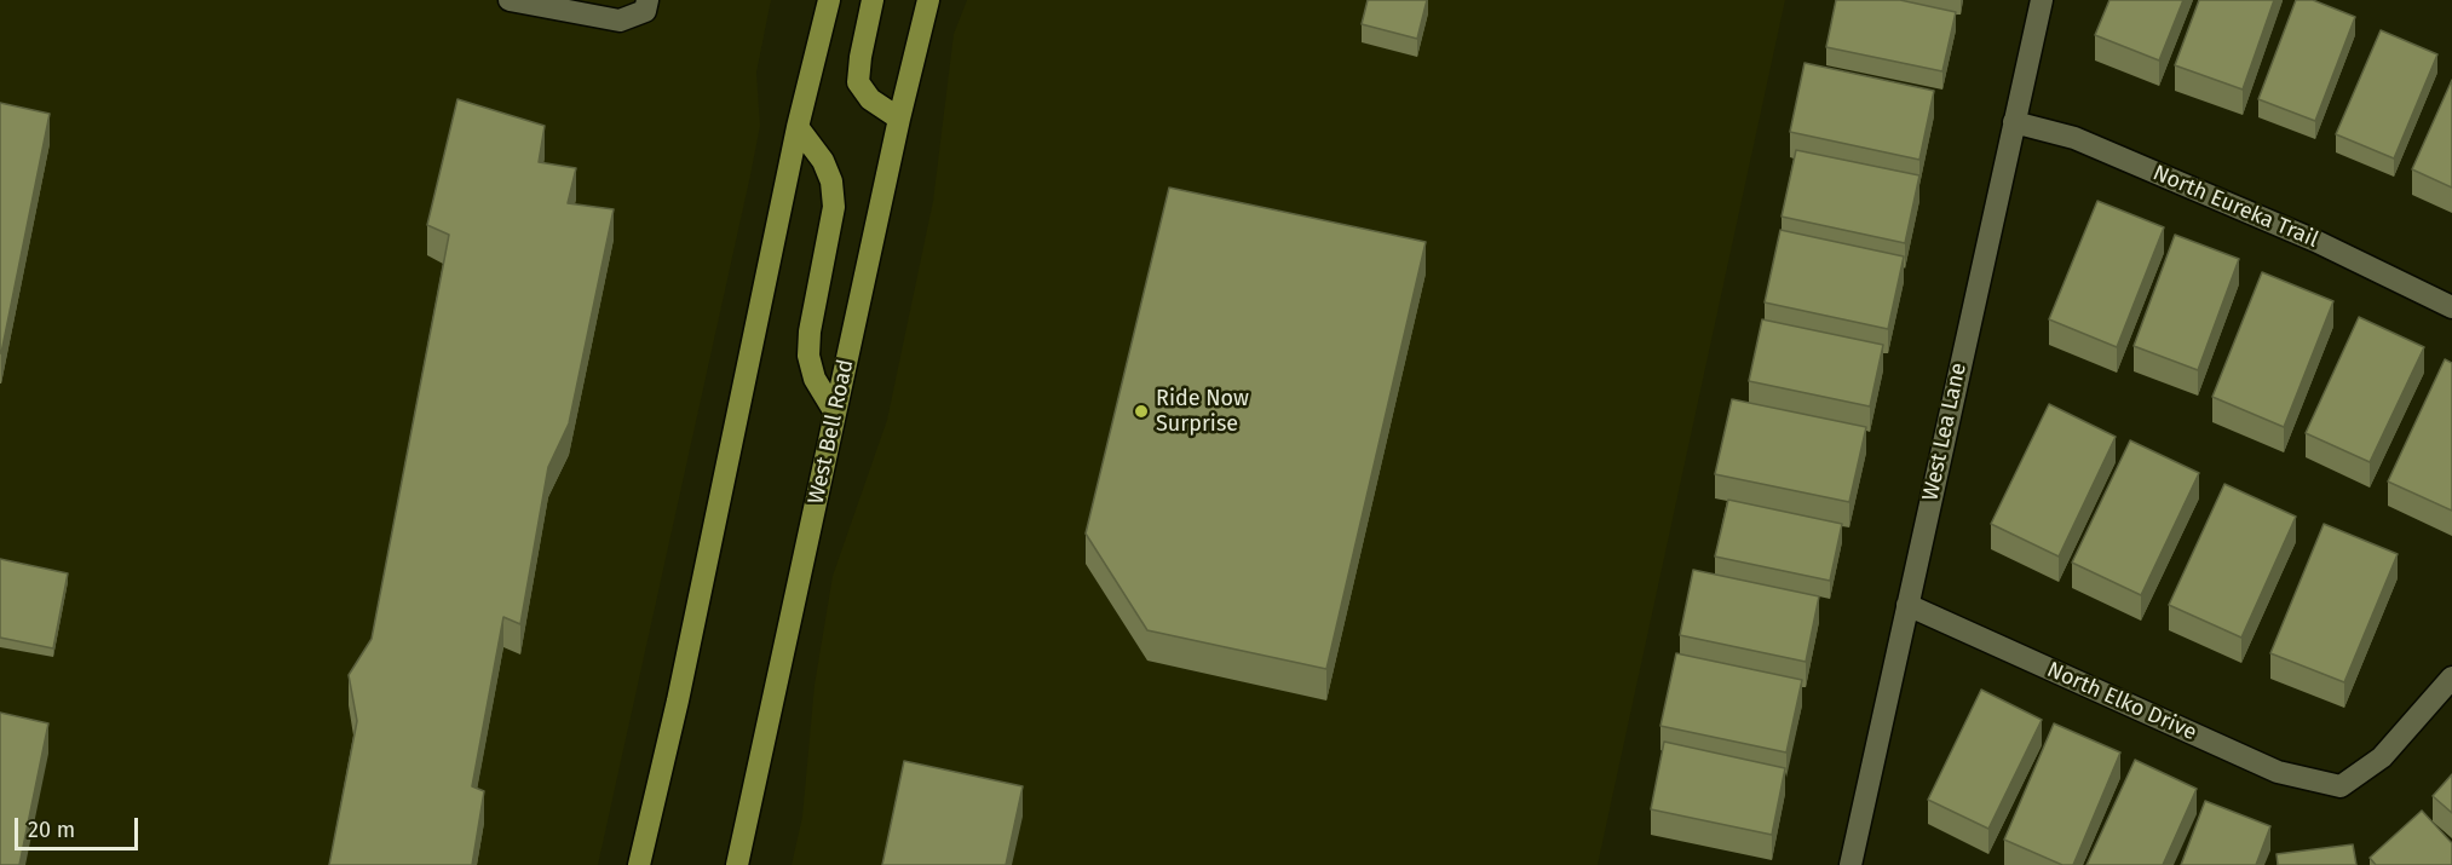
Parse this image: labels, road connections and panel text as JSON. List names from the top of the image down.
{
  "streets": {
    "main road": ["West Bell Road"],
    "street": ["North Eureka Trail", "West Lea Lane", "North Elko Drive"]
  },
  "crossings": [
    ["North Eureka Trail", "West Lea Lane"],
    ["West Lea Lane", "North Elko Drive"]
  ],
  "places": ["Ride Now Surprise"],
  "scale_bar": "20 m"
}
